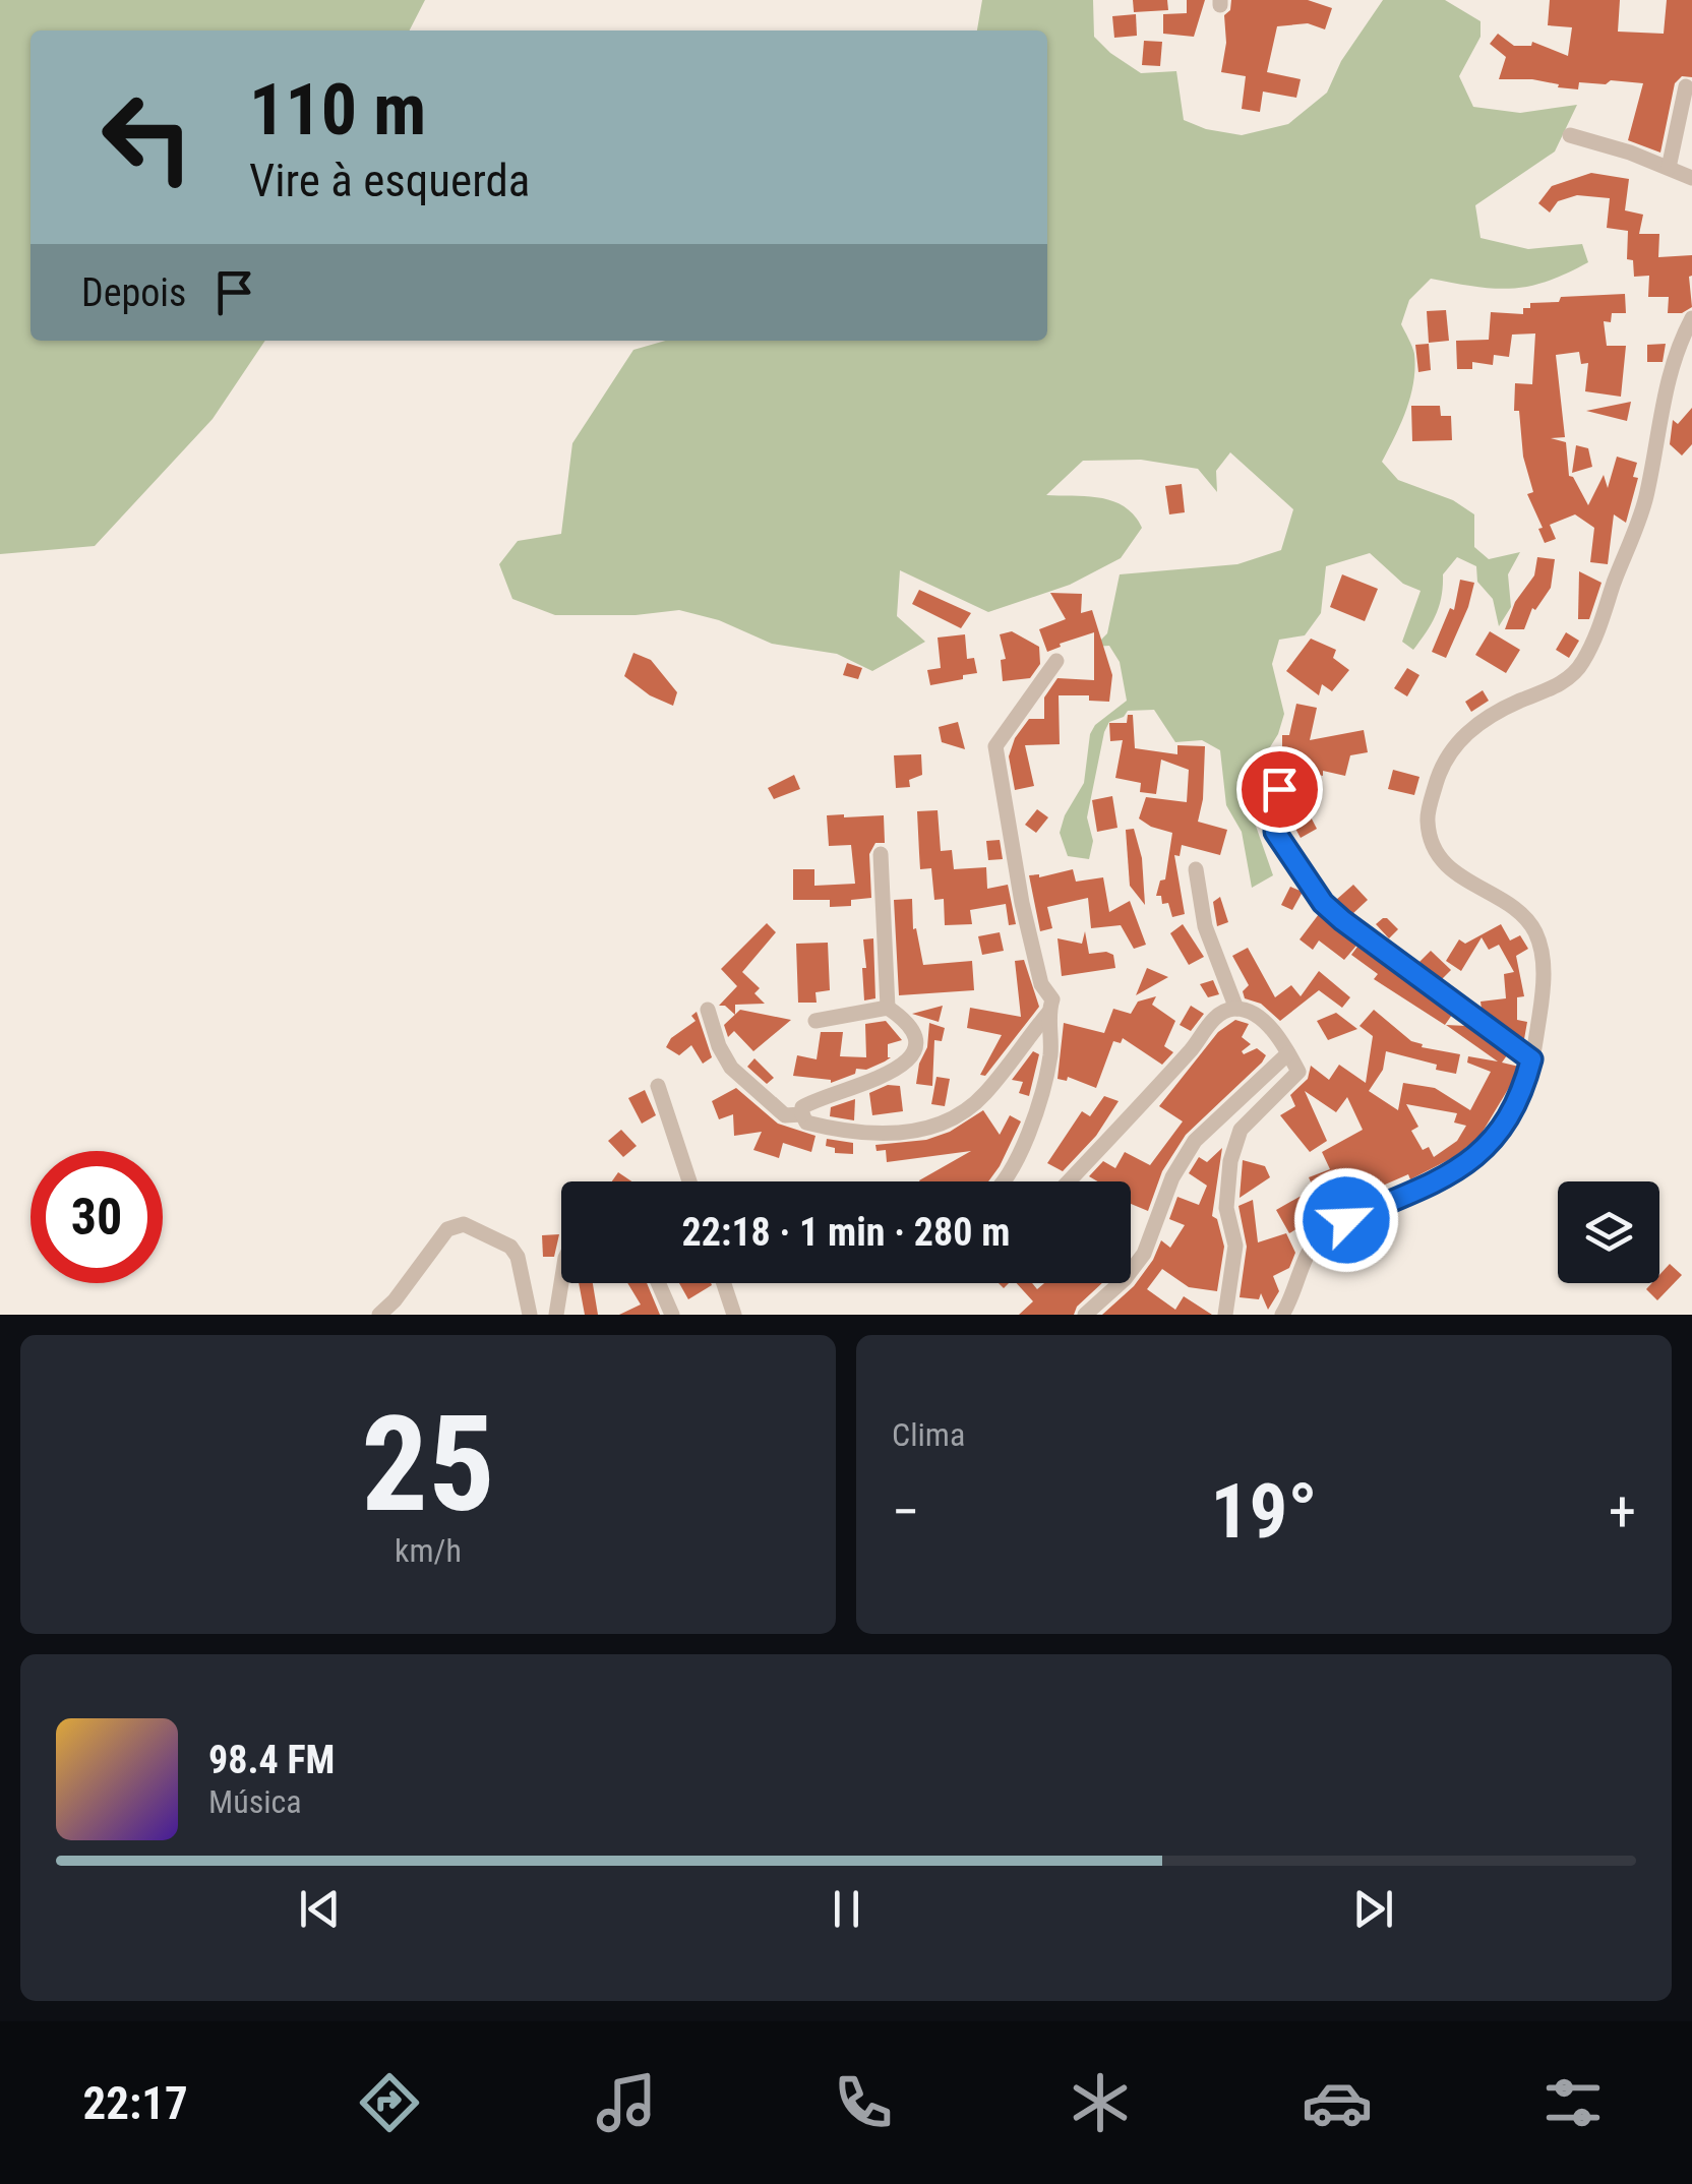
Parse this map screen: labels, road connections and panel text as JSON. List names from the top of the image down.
{
  "page": {
    "turn": ["110 m", "Vire à esquerda"],
    "then": "Depois",
    "limit": "30",
    "trip": "22:18 · 1 min · 280 m",
    "tile": [
      ["25", "km/h"],
      "Clima"
    ],
    "heat": ["−", "19°", "+"],
    "song": ["98.4 FM", "Música"],
    "tabs": "22:17"
  }
}
